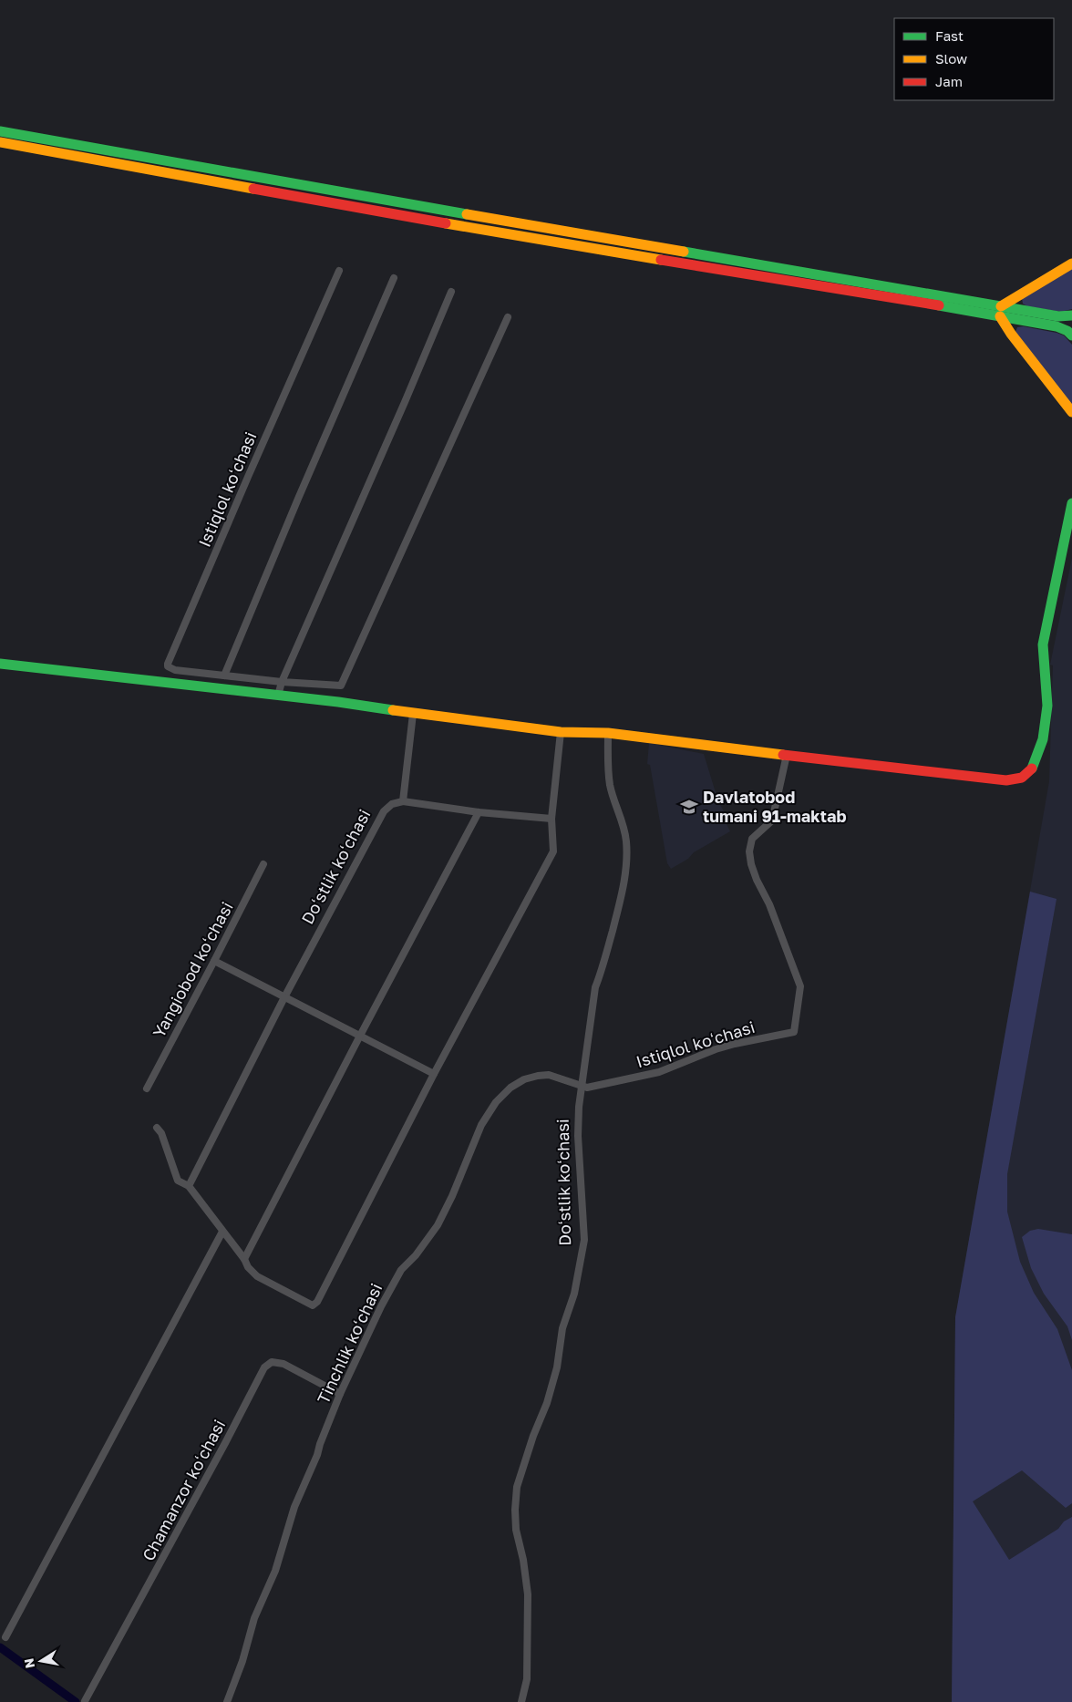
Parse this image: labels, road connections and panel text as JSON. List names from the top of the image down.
{
  "streets": {
    "street": [
      "Istiqlol koʻchasi",
      "Doʻstlik koʻchasi",
      "Yangiobod koʻchasi",
      "Tinchlik koʻchasi",
      "Chamanzor koʻchasi"
    ]
  },
  "crossings": [
    ["Istiqlol koʻchasi", "Doʻstlik koʻchasi"],
    ["Istiqlol koʻchasi", "Tinchlik koʻchasi"],
    ["Doʻstlik koʻchasi", "Tinchlik koʻchasi"],
    ["Tinchlik koʻchasi", "Chamanzor koʻchasi"]
  ],
  "places": {
    "school or university": ["Davlatobod tumani 91-maktab"]
  },
  "legend": ["Fast", "Slow", "Jam"],
  "north": "left"
}
